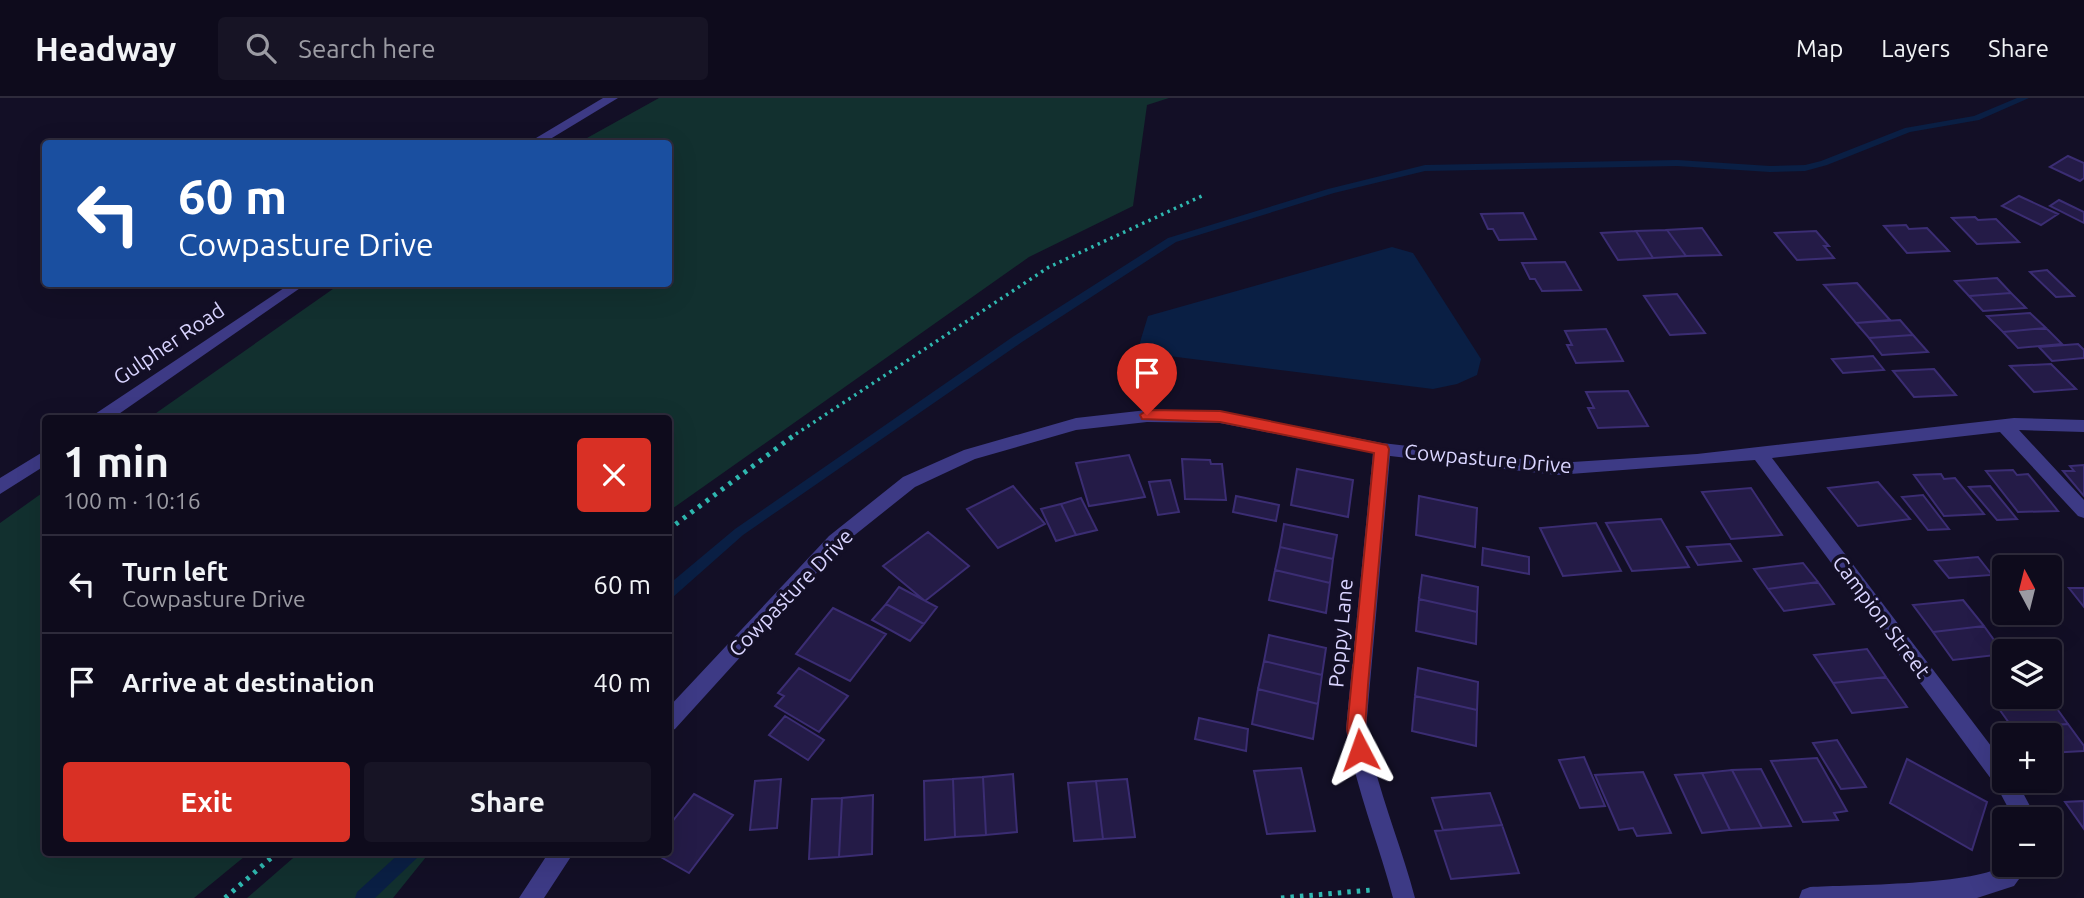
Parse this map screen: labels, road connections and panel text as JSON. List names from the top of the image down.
{
  "streets": {
    "street": [
      "Gulpher Road",
      "Cowpasture Drive",
      "Campion Street",
      "Poppy Lane"
    ]
  },
  "crossings": [
    ["Cowpasture Drive", "Campion Street"],
    ["Cowpasture Drive", "Poppy Lane"]
  ],
  "north": "top",
  "page": {
    "header": "Headway",
    "search": "Search here",
    "nav": ["Map", "Layers", "Share"],
    "turn": ["60 m", "Cowpasture Drive"],
    "heading": ["1 min", "100 m · 10:16"],
    "list": [
      {
        "name": "Turn left",
        "note": "Cowpasture Drive",
        "value": "60 m"
      },
      {
        "name": "Arrive at destination",
        "value": "40 m"
      }
    ],
    "map_buttons": ["+", "−"],
    "buttons": ["Exit", "Share"]
  }
}
